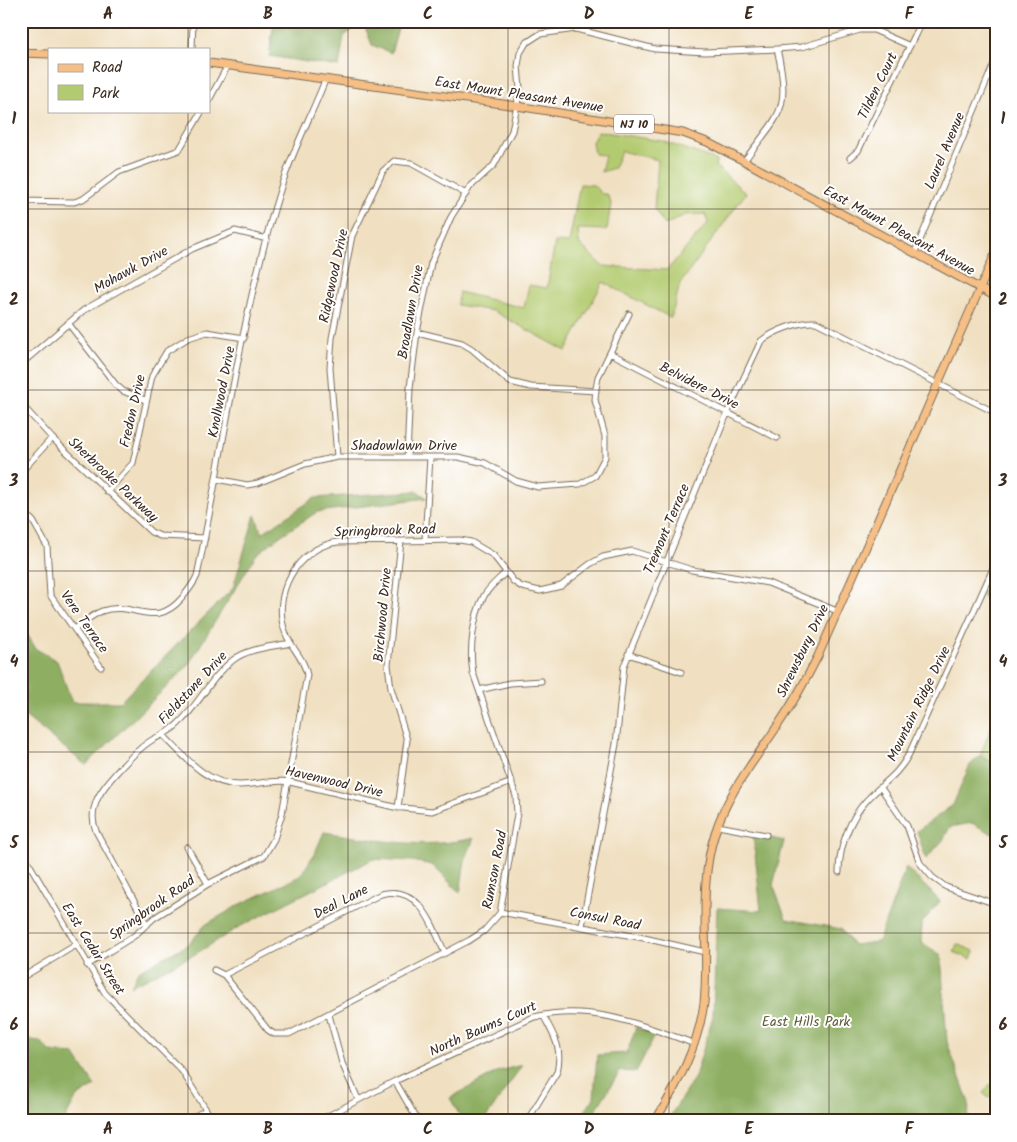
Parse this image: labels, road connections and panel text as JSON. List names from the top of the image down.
{
  "streets": {
    "main road": ["East Mount Pleasant Avenue", "NJ 10", "Shrewsbury Drive"],
    "street": [
      "Tilden Court",
      "Laurel Avenue",
      "Mohawk Drive",
      "Ridgewood Drive",
      "Broadlawn Drive",
      "Belvidere Drive",
      "Knollwood Drive",
      "Fredon Drive",
      "Shadowlawn Drive",
      "Sherbrooke Parkway",
      "Tremont Terrace",
      "Springbrook Road",
      "Birchwood Drive",
      "Vere Terrace",
      "Fieldstone Drive",
      "Mountain Ridge Drive",
      "Havenwood Drive",
      "Rumson Road",
      "Deal Lane",
      "Consul Road",
      "East Cedar Street",
      "North Baums Court"
    ]
  },
  "crossings": [
    ["East Mount Pleasant Avenue", "Laurel Avenue"],
    ["East Mount Pleasant Avenue", "Broadlawn Drive"],
    ["East Mount Pleasant Avenue", "Knollwood Drive"],
    ["East Mount Pleasant Avenue", "Shrewsbury Drive"],
    ["Mohawk Drive", "Knollwood Drive"],
    ["Ridgewood Drive", "Broadlawn Drive"],
    ["Ridgewood Drive", "Shadowlawn Drive"],
    ["Broadlawn Drive", "Shadowlawn Drive"],
    ["Belvidere Drive", "Shadowlawn Drive"],
    ["Belvidere Drive", "Tremont Terrace"],
    ["Knollwood Drive", "Fredon Drive"],
    ["Knollwood Drive", "Shadowlawn Drive"],
    ["Knollwood Drive", "Sherbrooke Parkway"],
    ["Knollwood Drive", "Vere Terrace"],
    ["Fredon Drive", "Sherbrooke Parkway"],
    ["Tremont Terrace", "Springbrook Road"],
    ["Tremont Terrace", "Shrewsbury Drive"],
    ["Tremont Terrace", "Consul Road"],
    ["Springbrook Road", "Birchwood Drive"],
    ["Springbrook Road", "Shrewsbury Drive"],
    ["Springbrook Road", "Fieldstone Drive"],
    ["Springbrook Road", "Havenwood Drive"],
    ["Springbrook Road", "Rumson Road"],
    ["Springbrook Road", "East Cedar Street"],
    ["Birchwood Drive", "Havenwood Drive"],
    ["Shrewsbury Drive", "Consul Road"],
    ["Shrewsbury Drive", "North Baums Court"],
    ["Fieldstone Drive", "Havenwood Drive"],
    ["Havenwood Drive", "Rumson Road"],
    ["Rumson Road", "Deal Lane"],
    ["Rumson Road", "Consul Road"]
  ],
  "parks": ["East Hills Park"],
  "legend": ["Road", "Park"],
  "grid": {
    "columns": [
      "A",
      "B",
      "C",
      "D",
      "E",
      "F"
    ],
    "rows": [
      "1",
      "2",
      "3",
      "4",
      "5",
      "6"
    ]
  }
}
